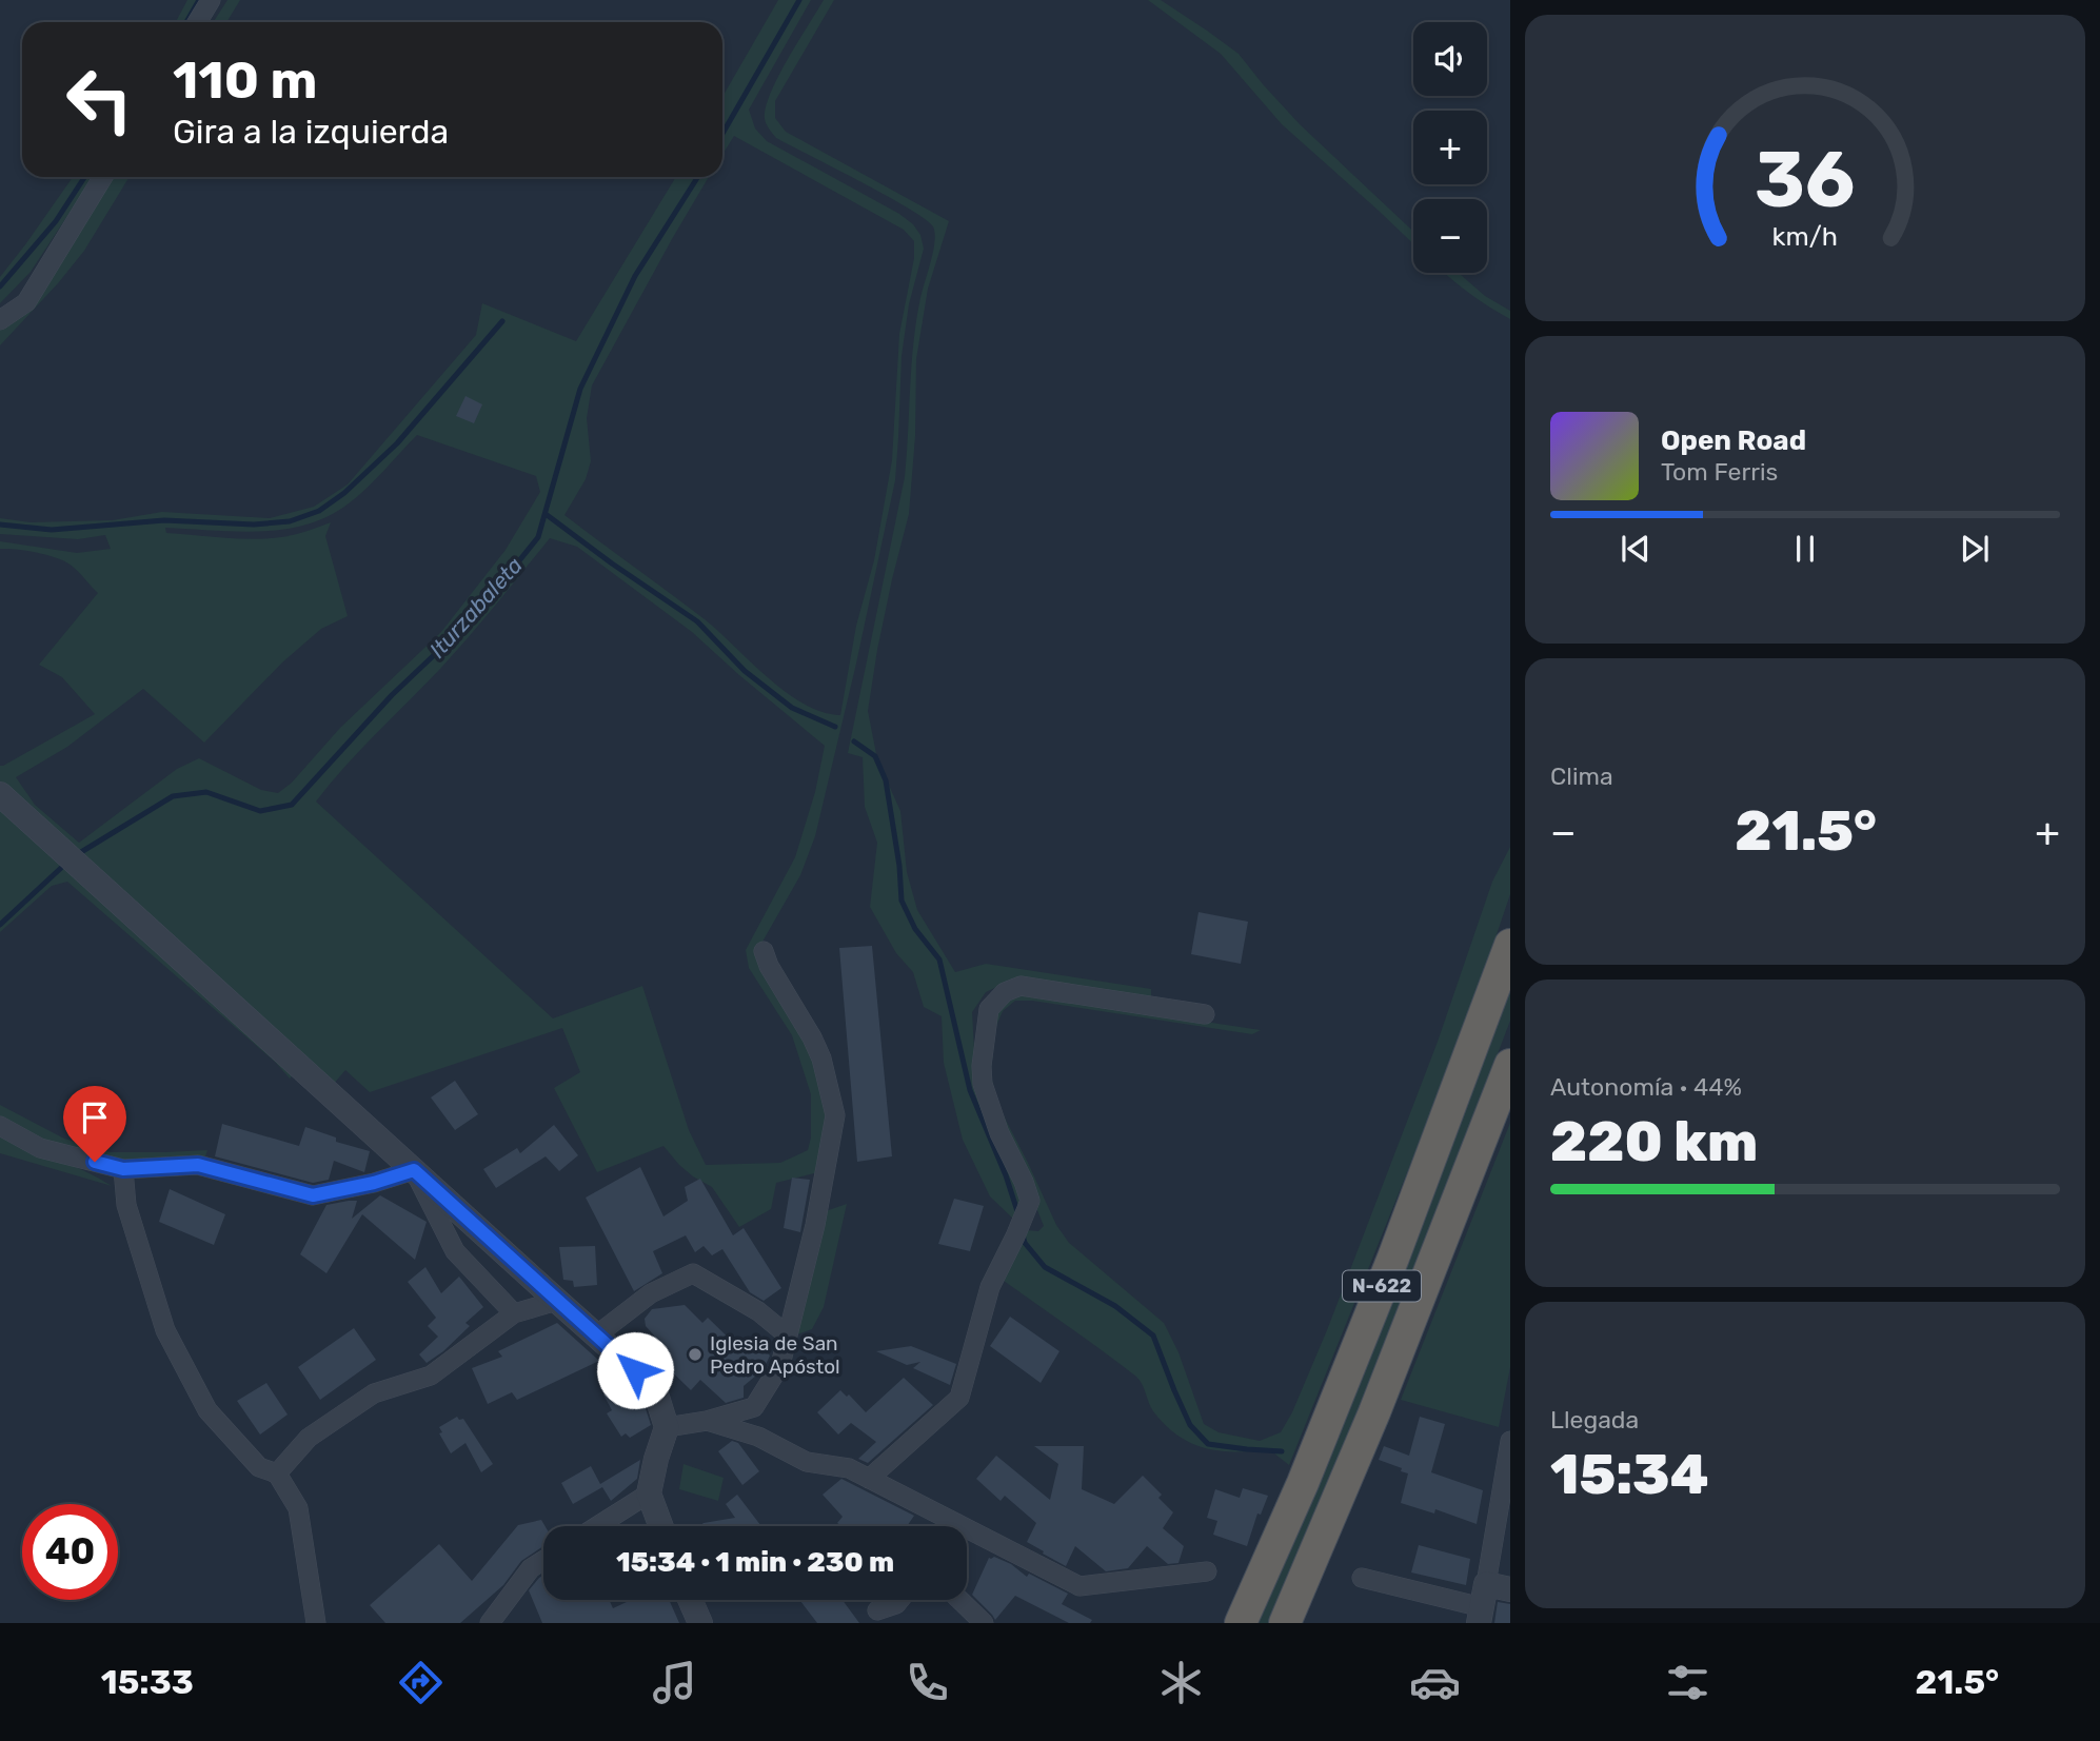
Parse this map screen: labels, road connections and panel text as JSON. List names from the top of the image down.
{
  "streets": {
    "highway": ["N-622"]
  },
  "water": ["Iturzabaleta"],
  "places": ["Iglesia de San Pedro Apóstol"],
  "page": {
    "map_buttons": ["+", "−"],
    "turn": ["110 m", "Gira a la izquierda"],
    "song": ["Open Road", "Tom Ferris"],
    "tile": [
      "Clima",
      ["Autonomía · 44%", "220 km"],
      ["Llegada", "15:34"]
    ],
    "heat": ["−", "21.5°", "+"],
    "limit": "40",
    "trip": "15:34 · 1 min · 230 m",
    "tabs": ["15:33", "21.5°"],
    "gauge": ["36", "km/h"]
  }
}
